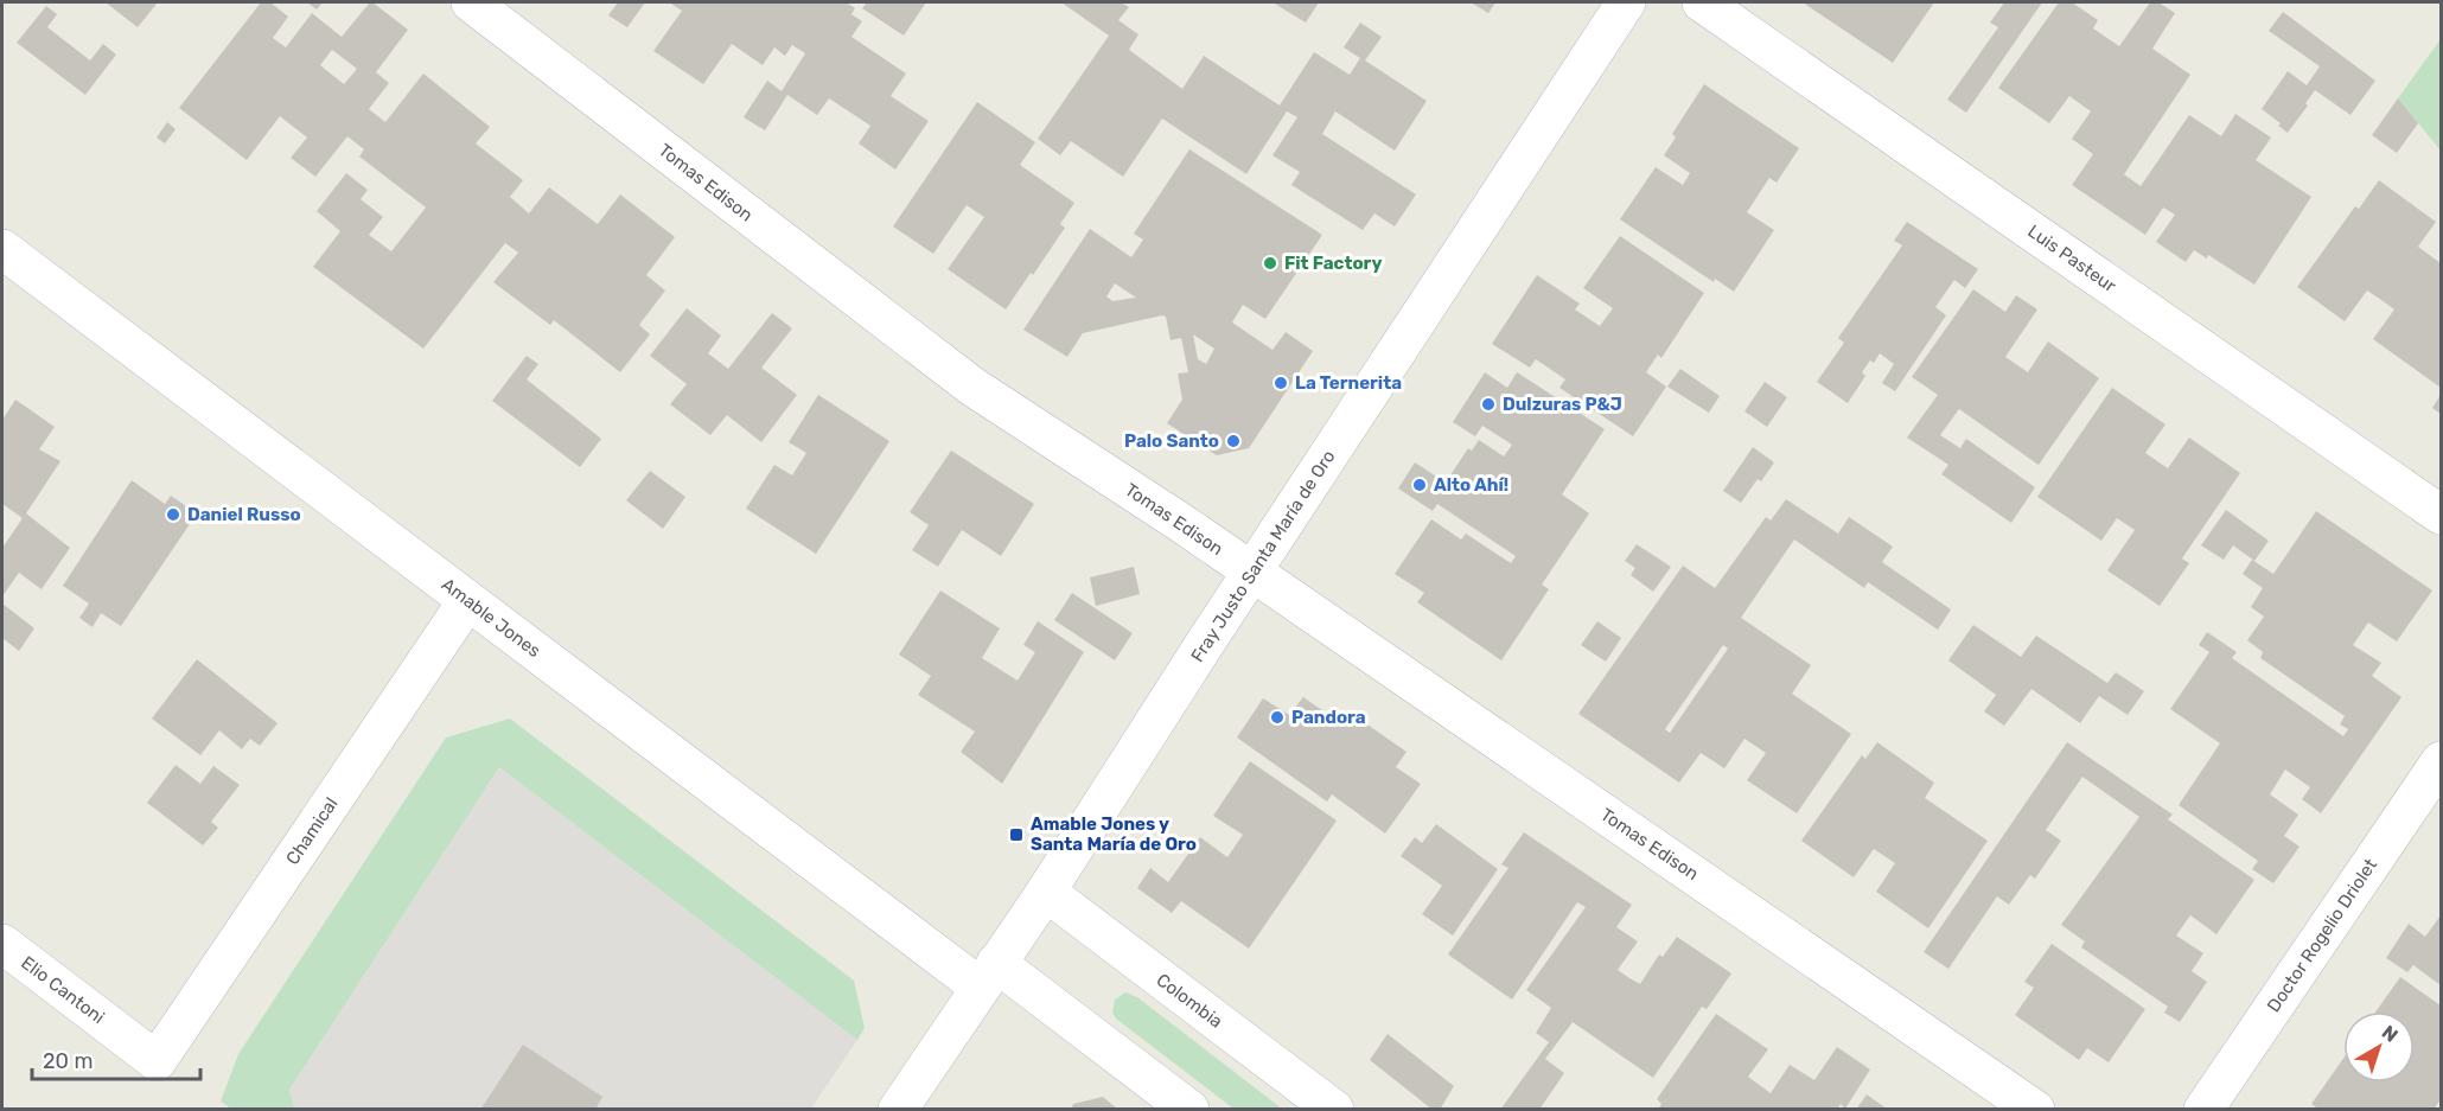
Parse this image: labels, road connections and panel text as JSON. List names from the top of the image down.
{
  "streets": {
    "street": [
      "Tomas Edison",
      "Luis Pasteur",
      "Fray Justo Santa María de Oro",
      "Amable Jones",
      "Chamical",
      "Doctor Rogelio Driolet",
      "Elio Cantoni",
      "Colombia"
    ]
  },
  "crossings": [
    ["Tomas Edison", "Fray Justo Santa María de Oro"],
    ["Fray Justo Santa María de Oro", "Amable Jones"],
    ["Fray Justo Santa María de Oro", "Colombia"],
    ["Amable Jones", "Chamical"],
    ["Chamical", "Elio Cantoni"]
  ],
  "places": {
    "other": [
      "Fit Factory",
      "La Ternerita",
      "Dulzuras P&J",
      "Palo Santo",
      "Alto Ahí!",
      "Daniel Russo",
      "Pandora"
    ],
    "transit": ["Amable Jones y Santa María de Oro"]
  },
  "scale_bar": "20 m",
  "north": "top right"
}
